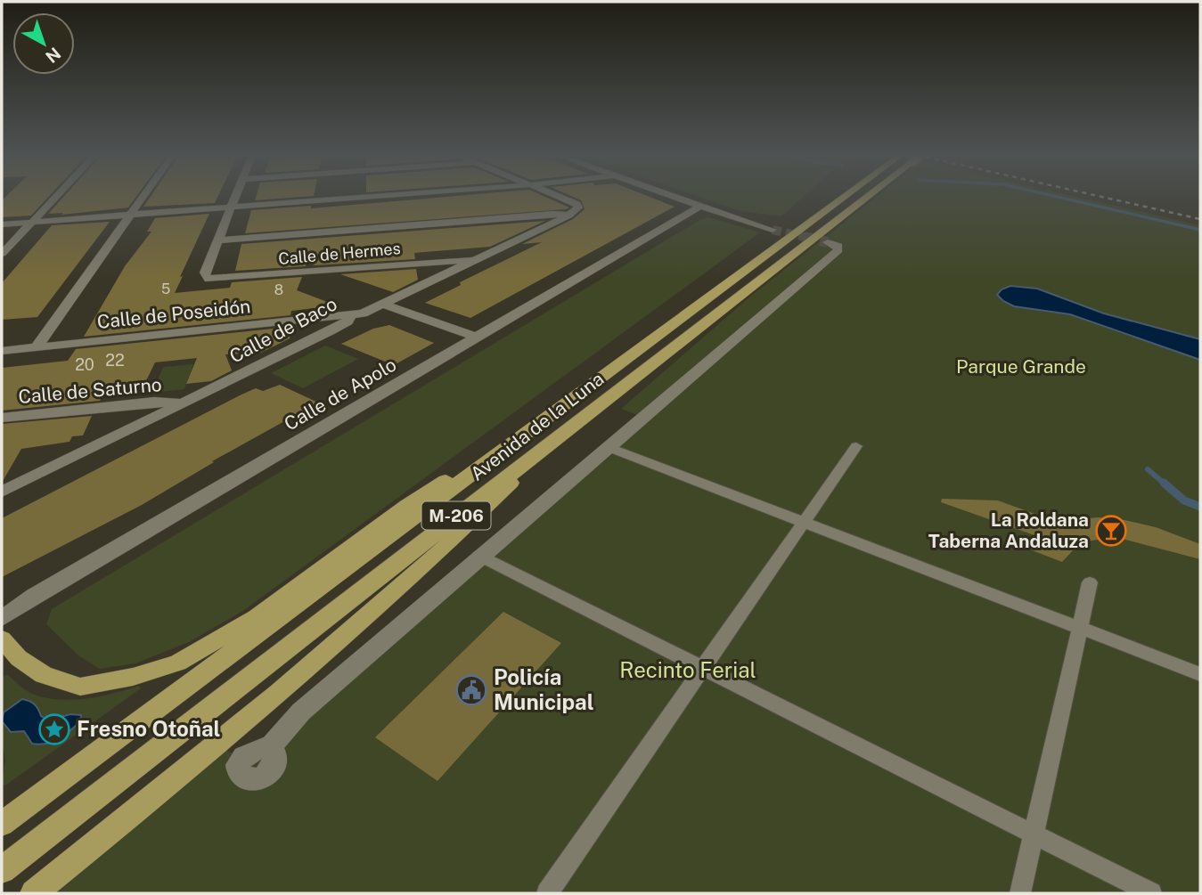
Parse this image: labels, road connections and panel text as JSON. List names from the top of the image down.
{
  "streets": {
    "main road": ["Avenida de la Luna", "M-206"],
    "street": [
      "Calle de Hermes",
      "Calle de Poseidón",
      "Calle de Baco",
      "Calle de Saturno",
      "Calle de Apolo"
    ]
  },
  "crossings": [
    ["Calle de Hermes", "Calle de Baco"],
    ["Calle de Poseidón", "Calle de Baco"],
    ["Calle de Baco", "Calle de Saturno"]
  ],
  "parks": ["Parque Grande", "Recinto Ferial"],
  "places": {
    "bar": ["La Roldana Taberna Andaluza"],
    "public building": ["Policía Municipal"],
    "place": ["Fresno Otoñal"]
  },
  "house_numbers": [
    "5",
    "8",
    "22",
    "20"
  ],
  "north": "bottom right"
}
